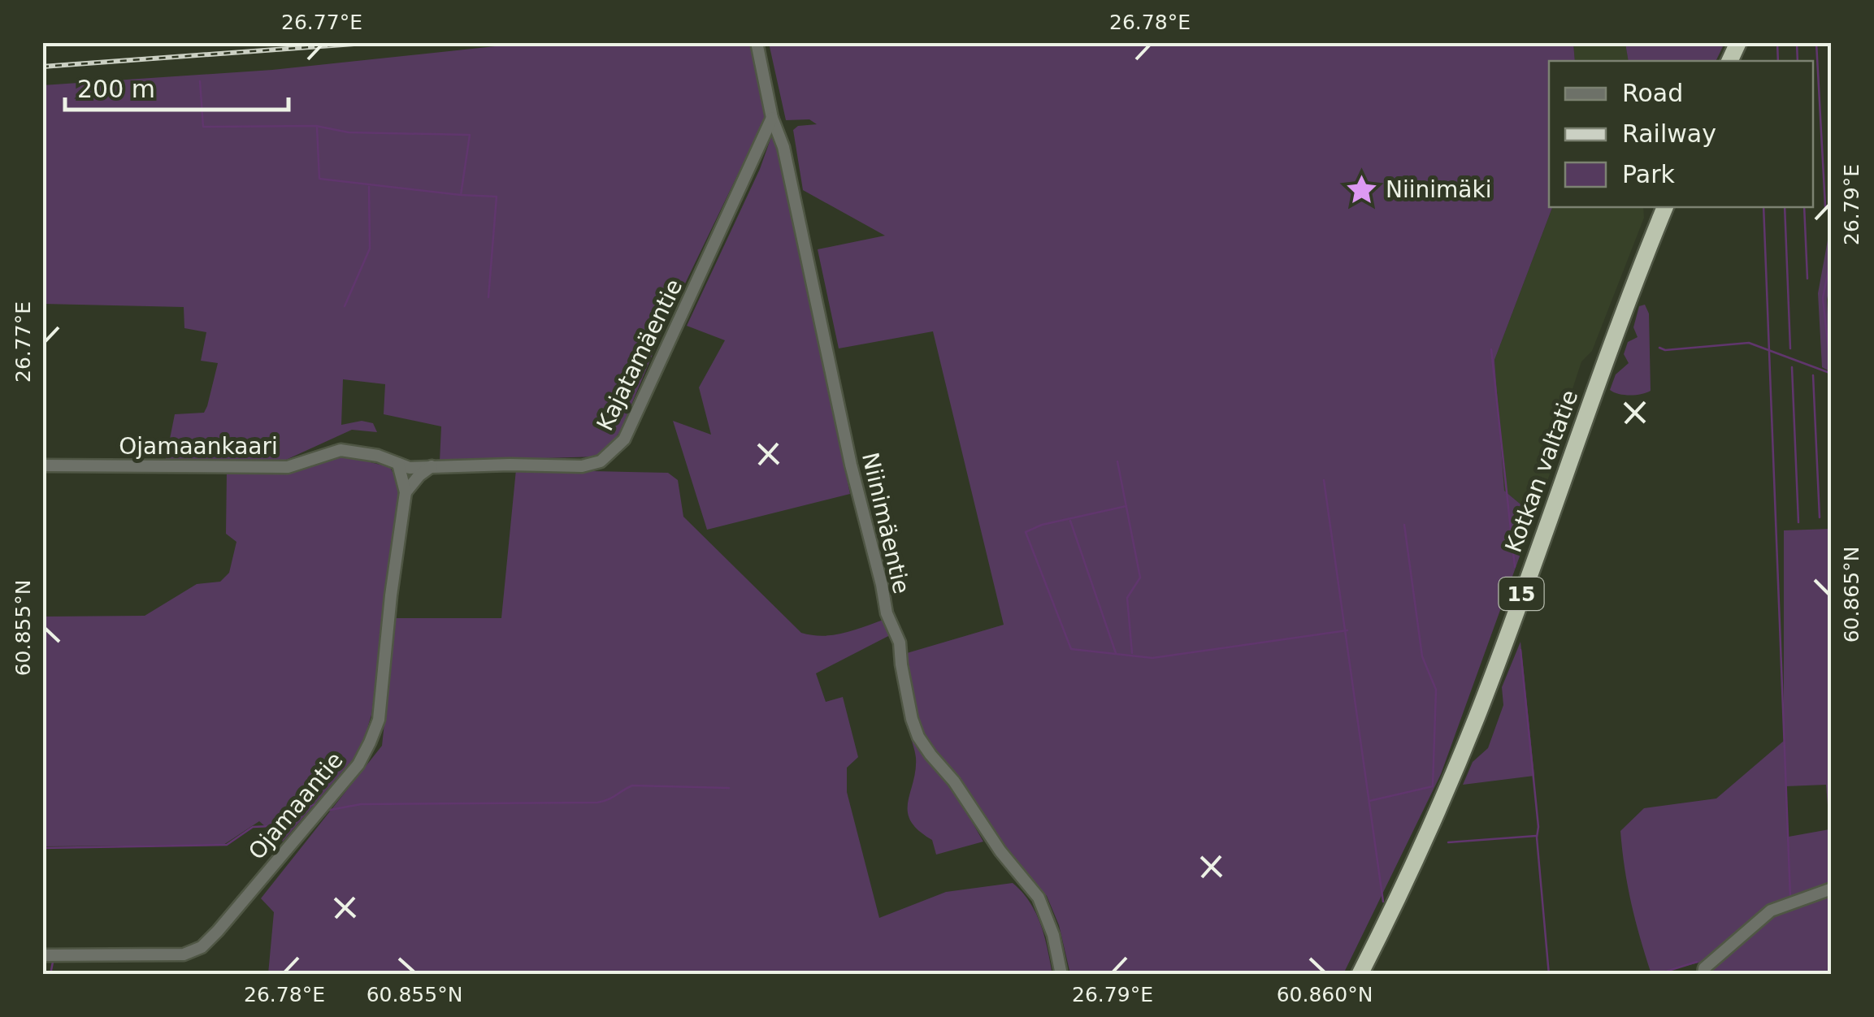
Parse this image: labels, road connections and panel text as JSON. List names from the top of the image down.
{
  "streets": {
    "highway": ["Kotkan valtatie", "15"],
    "street": [
      "Kajatamäentie",
      "Ojamaankaari",
      "Niinimäentie",
      "Ojamaantie"
    ]
  },
  "crossings": [
    ["Kajatamäentie", "Ojamaankaari"],
    ["Kajatamäentie", "Niinimäentie"],
    ["Kajatamäentie", "Ojamaantie"],
    ["Ojamaankaari", "Ojamaantie"]
  ],
  "places": {
    "place": ["Niinimäki"]
  },
  "legend": ["Road", "Railway", "Park"],
  "scale_bar": "200 m",
  "coordinates": [
    "26.77°E",
    "26.78°E",
    "26.79°E",
    "60.865°N",
    "60.855°N",
    "60.860°N"
  ]
}
